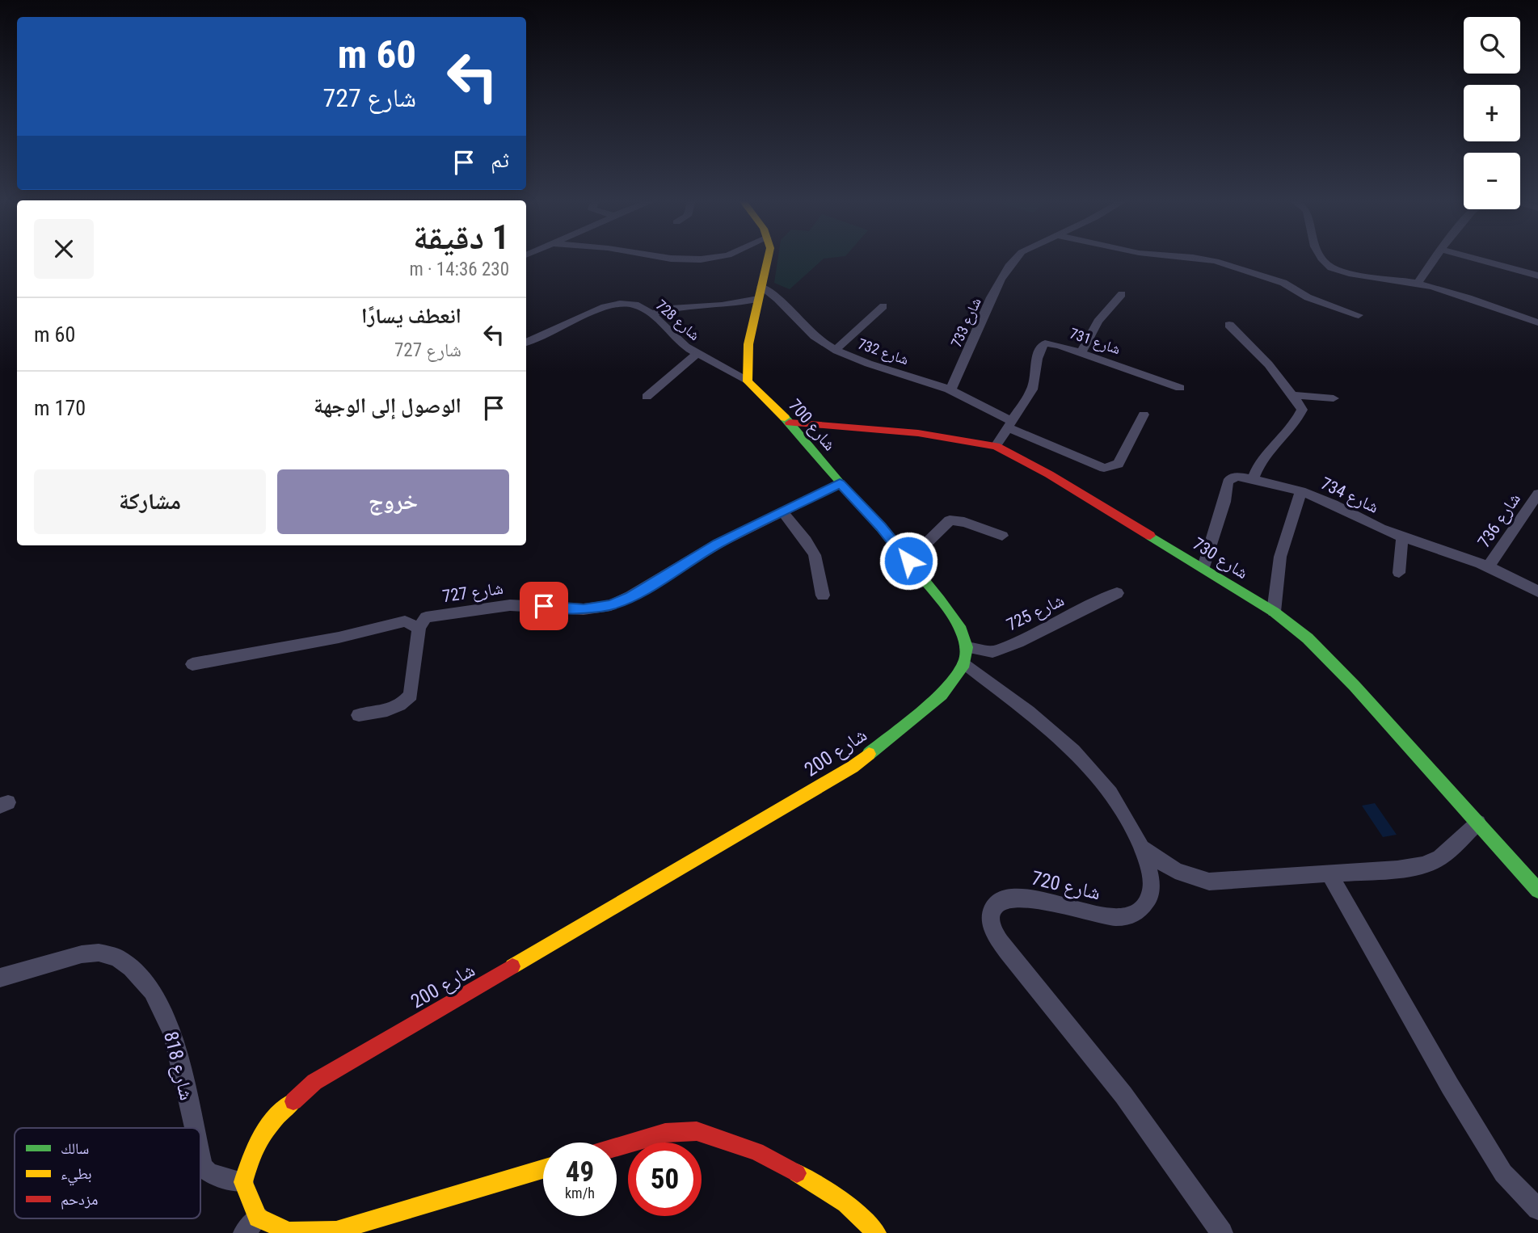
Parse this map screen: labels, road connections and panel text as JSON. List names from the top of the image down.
{
  "streets": {
    "main road": ["شارع 700", "شارع 730", "شارع 200"],
    "street": [
      "شارع 728",
      "شارع 733",
      "شارع 731",
      "شارع 732",
      "شارع 734",
      "شارع 736",
      "شارع 727",
      "شارع 725",
      "شارع 720",
      "شارع 818"
    ]
  },
  "crossings": [
    ["شارع 728", "شارع 700"],
    ["شارع 733", "شارع 732"],
    ["شارع 731", "شارع 732"],
    ["شارع 731", "شارع 730"],
    ["شارع 700", "شارع 730"],
    ["شارع 700", "شارع 727"],
    ["شارع 700", "شارع 725"],
    ["شارع 700", "شارع 200"],
    ["شارع 700", "شارع 720"],
    ["شارع 734", "شارع 736"],
    ["شارع 734", "شارع 730"],
    ["شارع 725", "شارع 200"],
    ["شارع 725", "شارع 720"],
    ["شارع 200", "شارع 720"],
    ["شارع 200", "شارع 818"]
  ],
  "legend": ["سالك", "بطيء", "مزدحم"],
  "page": {
    "map_buttons": ["+", "−"],
    "turn": ["60 m", "شارع 727"],
    "then": "ثم",
    "heading": ["1 دقيقة", "230 m · 14:36"],
    "list": [
      {
        "name": "انعطف يسارًا",
        "note": "شارع 727",
        "value": "60 m"
      },
      {
        "name": "الوصول إلى الوجهة",
        "value": "170 m"
      }
    ],
    "buttons": ["خروج", "مشاركة"],
    "speed": "49 km/h",
    "limit": "50"
  }
}
